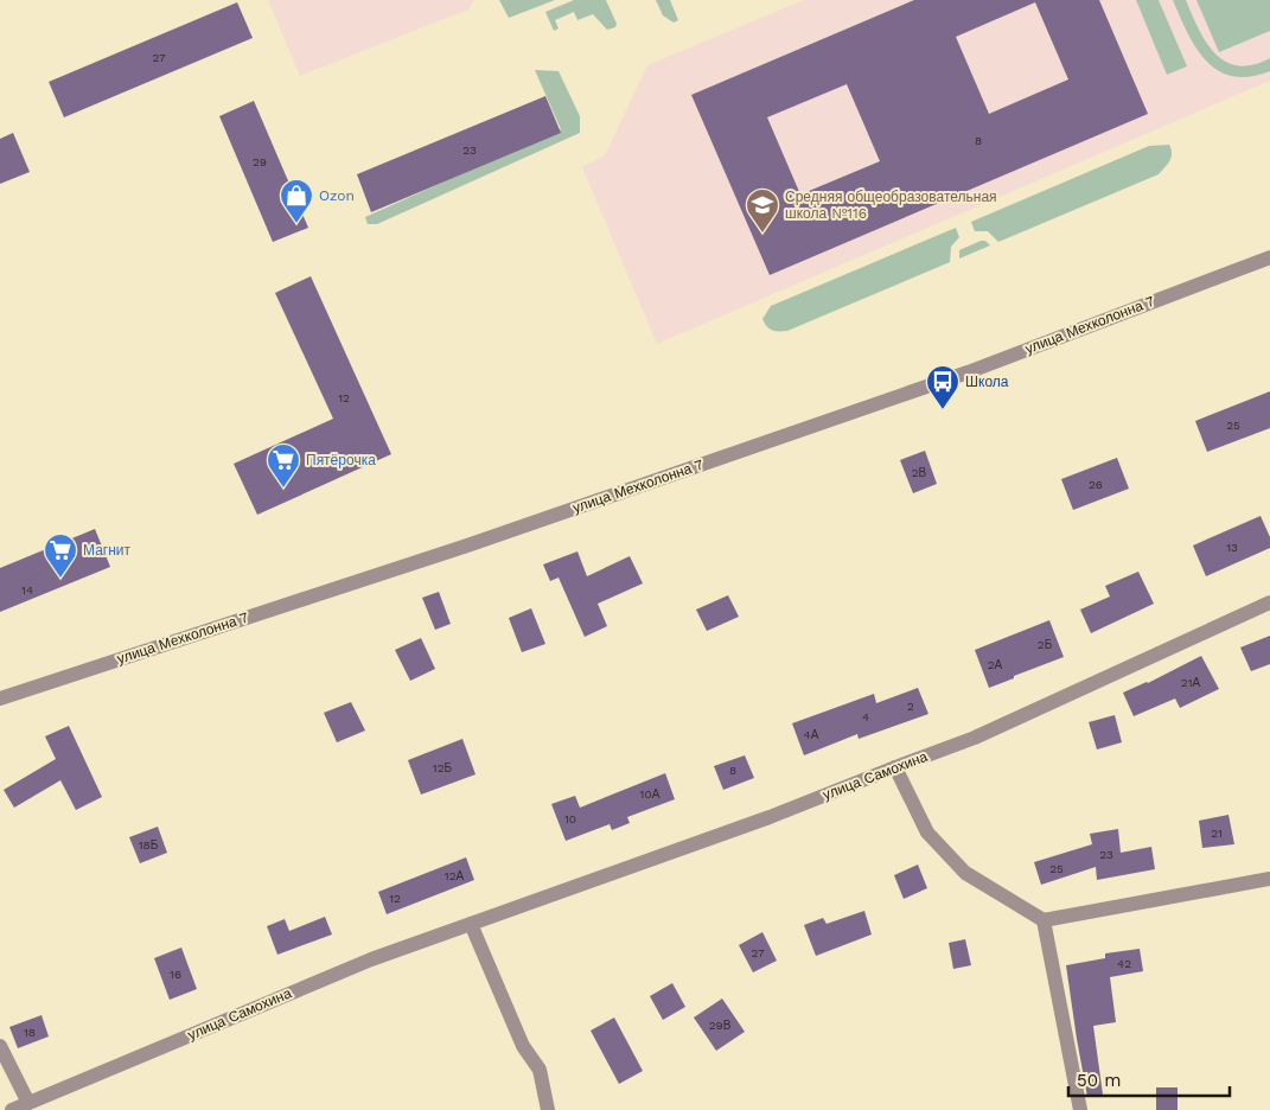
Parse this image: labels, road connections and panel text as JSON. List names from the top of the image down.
{
  "streets": {
    "street": ["улица Мехколонна 7", "улица Самохина"]
  },
  "places": {
    "shop": ["Ozon"],
    "school or university": ["Средняя общеобразовательная школа №116"],
    "bus stop": ["Школа"],
    "supermarket": ["Пятёрочка", "Магнит"]
  },
  "house_numbers": [
    "27",
    "8",
    "23",
    "29",
    "12",
    "25",
    "2В",
    "26",
    "13",
    "14",
    "2Б",
    "2А",
    "21А",
    "2",
    "4",
    "4А",
    "12Б",
    "8",
    "10А",
    "10",
    "21",
    "18Б",
    "23",
    "25",
    "12А",
    "12",
    "27",
    "42",
    "16",
    "29В",
    "18"
  ],
  "scale_bar": "50 m"
}
